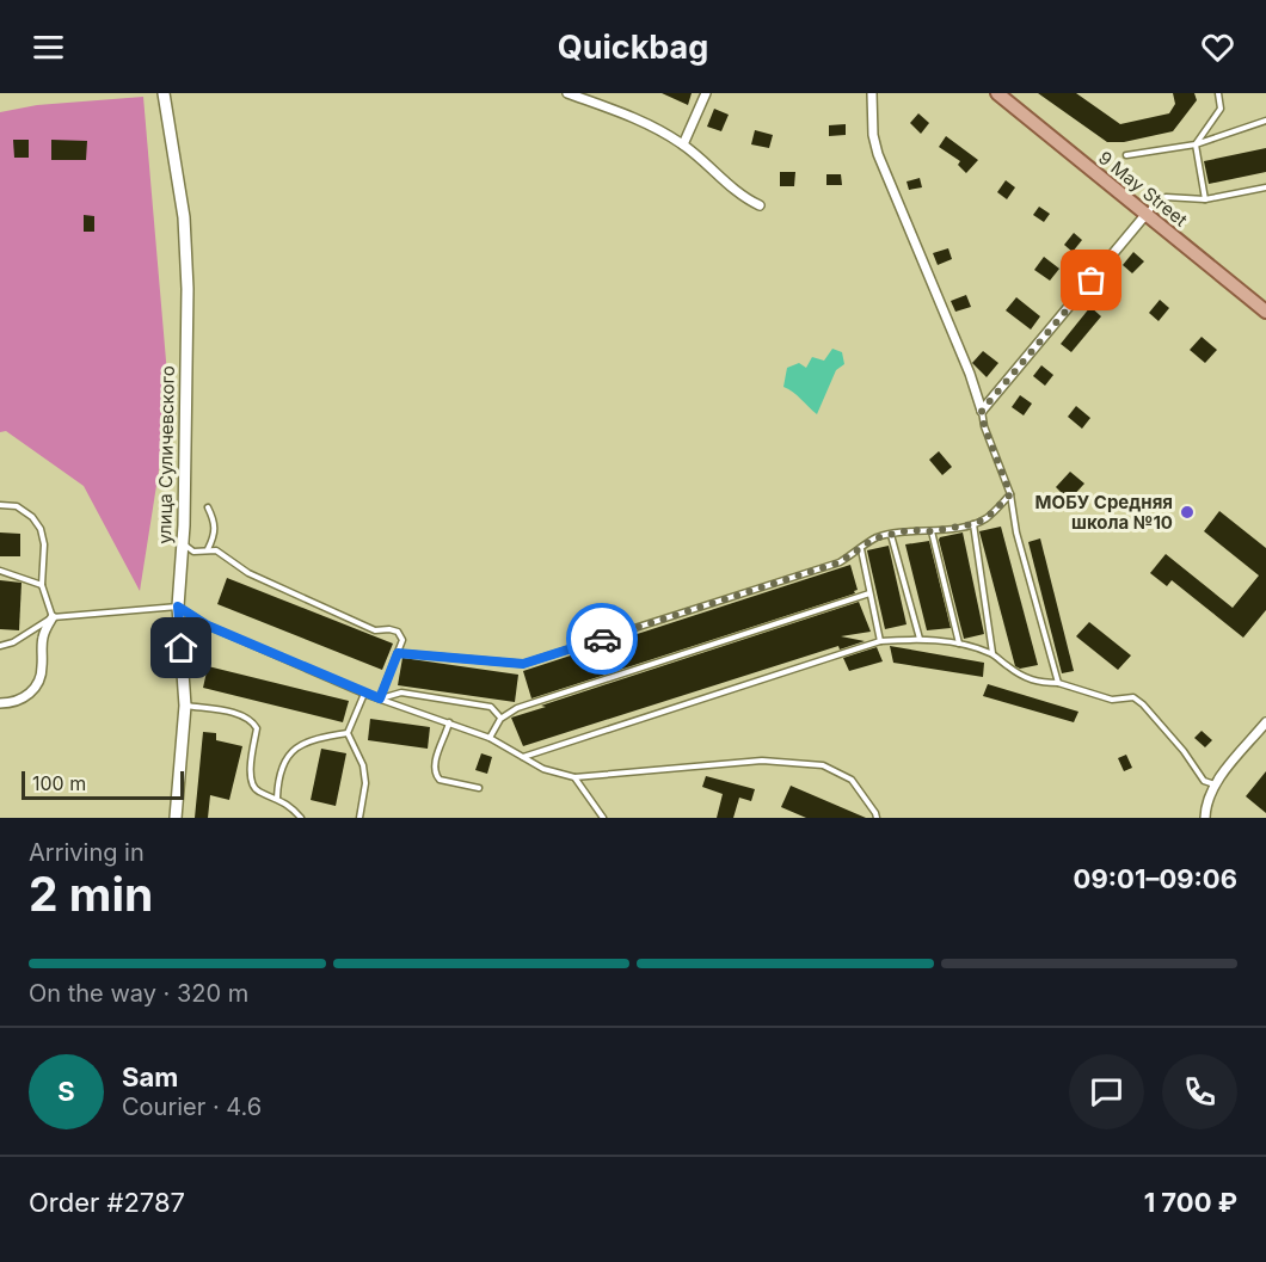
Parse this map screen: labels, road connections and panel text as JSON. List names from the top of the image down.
{
  "streets": {
    "main road": ["9 May Street"],
    "street": ["улица Суличевского"]
  },
  "places": ["МОБУ Средняя школа №10"],
  "scale_bar": "100 m",
  "page": {
    "header": "Quickbag",
    "scale": "100 m",
    "heading": ["2 min", "Arriving in", "09:01–09:06"],
    "panel": [
      "Sam",
      "Courier · 4.6",
      "Order #2787",
      "1 700 ₽"
    ],
    "bar": "On the way · 320 m",
    "round": "S"
  }
}
